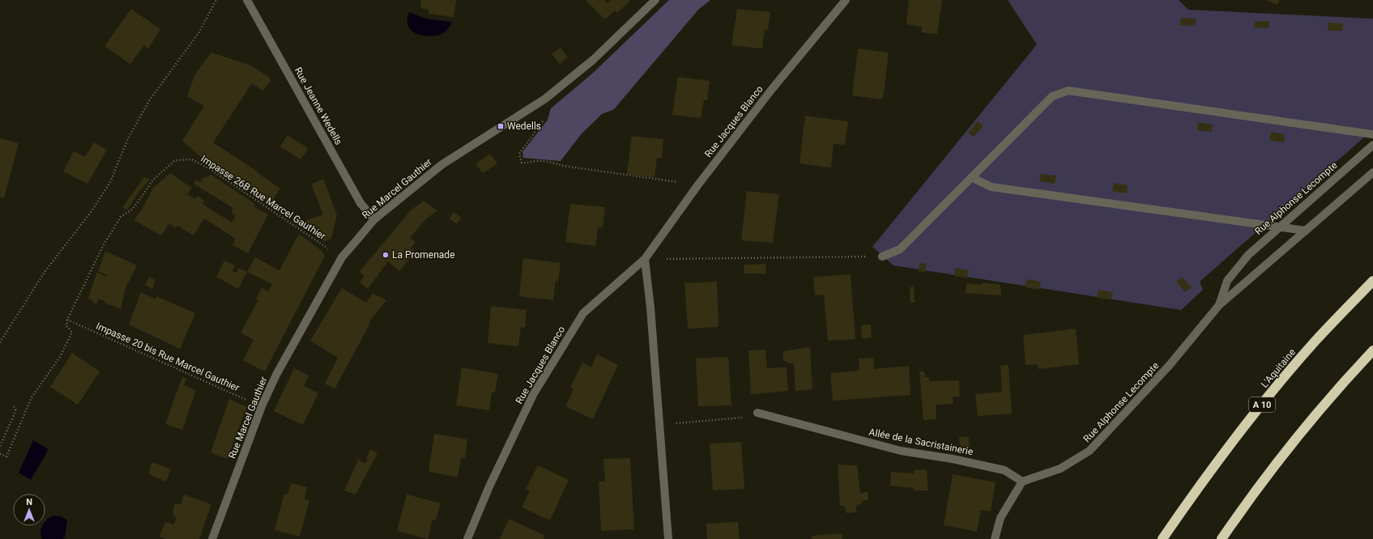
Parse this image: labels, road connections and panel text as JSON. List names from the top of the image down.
{
  "streets": {
    "highway": ["L'Aquitaine", "A 10"],
    "street": [
      "Rue Jeanne Wedells",
      "Rue Jacques Blanco",
      "Rue Marcel Gauthier",
      "Rue Alphonse Lecompte",
      "Allée de la Sacristainerie"
    ],
    "path": ["Impasse 26B Rue Marcel Gauthier", "Impasse 20 bis Rue Marcel Gauthier"]
  },
  "crossings": [
    ["Rue Jeanne Wedells", "Rue Marcel Gauthier"],
    ["Rue Marcel Gauthier", "Impasse 26B Rue Marcel Gauthier"],
    ["Rue Marcel Gauthier", "Impasse 20 bis Rue Marcel Gauthier"],
    ["Impasse 26B Rue Marcel Gauthier", "Impasse 20 bis Rue Marcel Gauthier"],
    ["Rue Alphonse Lecompte", "Allée de la Sacristainerie"]
  ],
  "places": {
    "transit": ["Wedells"],
    "other": ["La Promenade"]
  },
  "north": "top"
}
